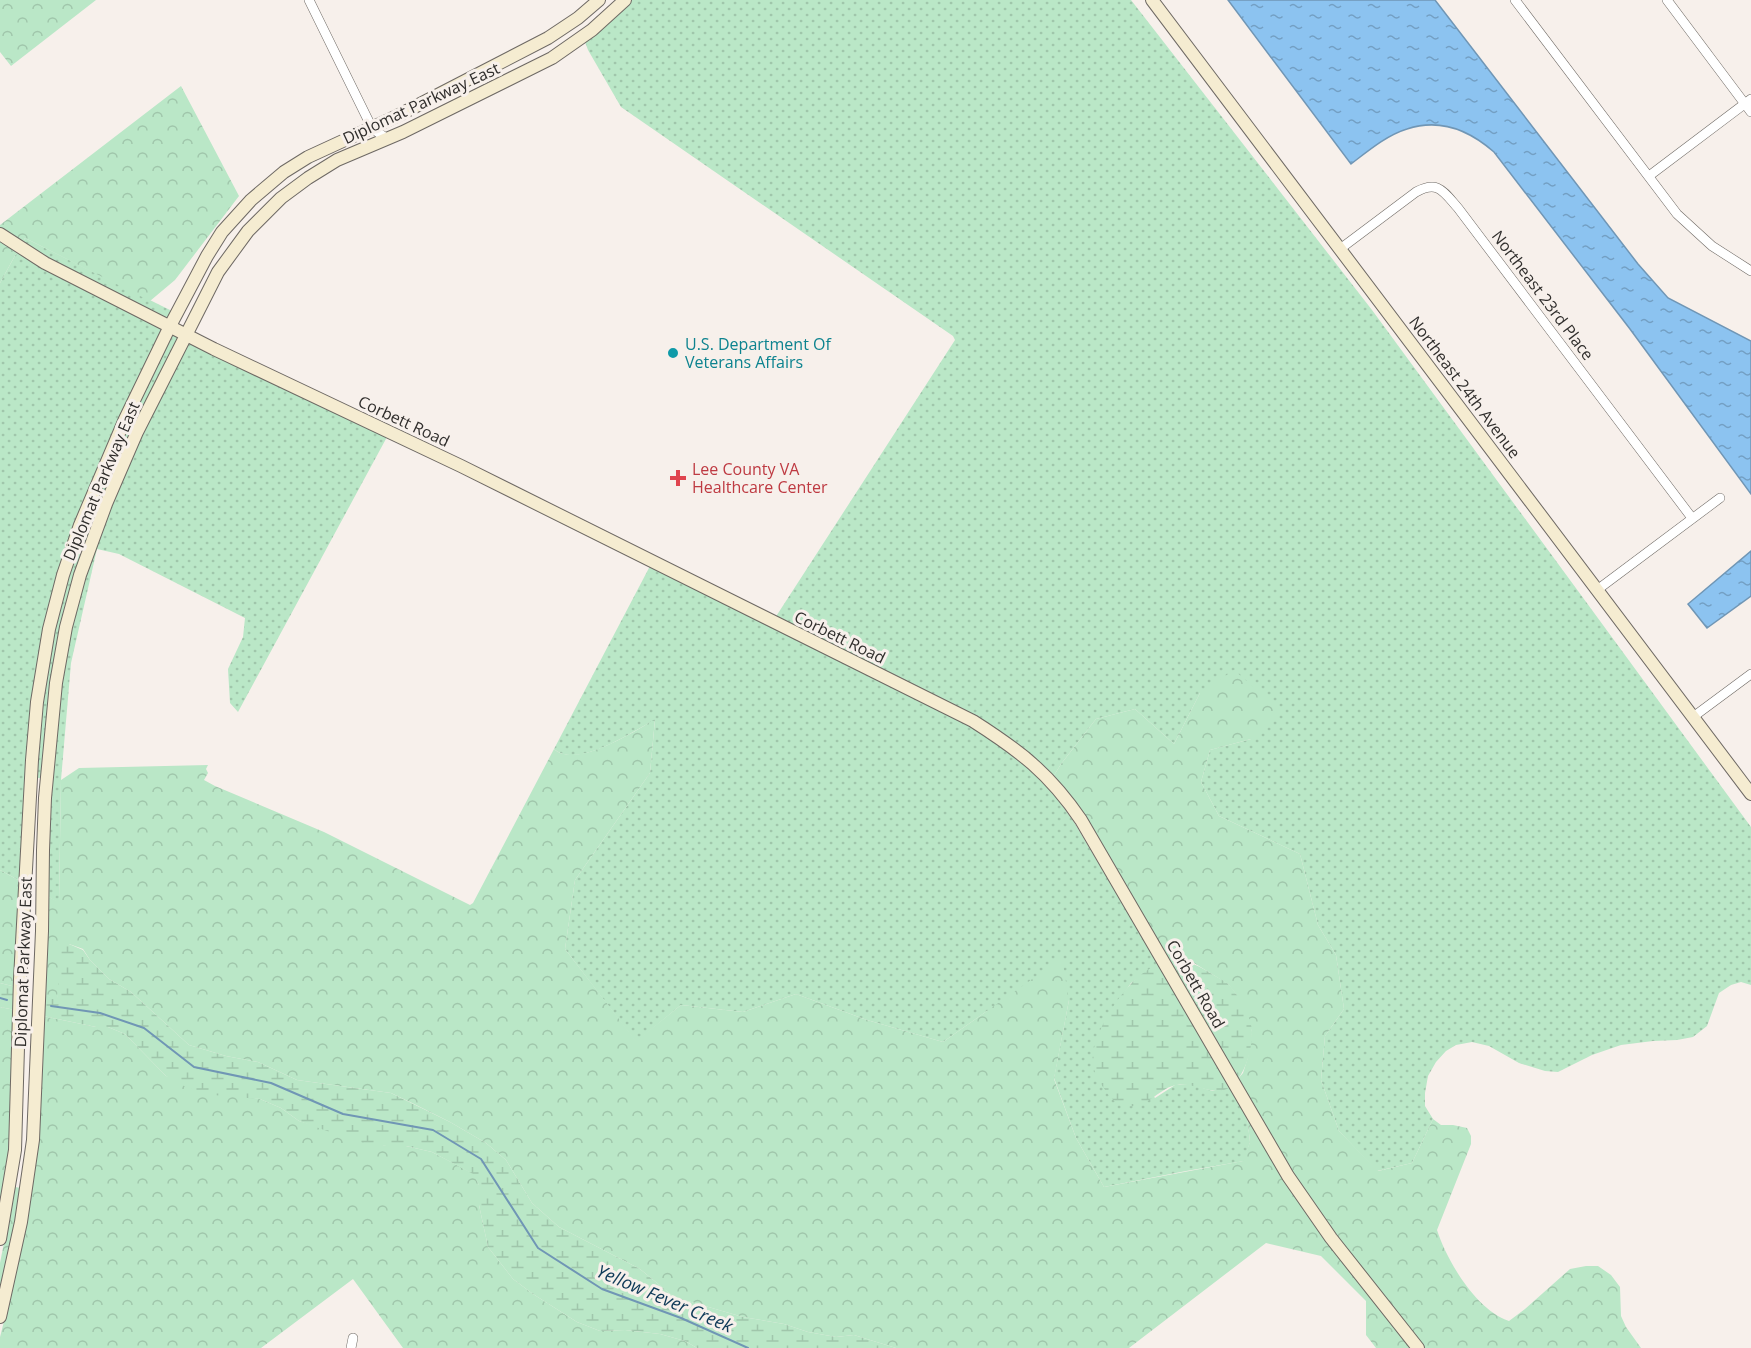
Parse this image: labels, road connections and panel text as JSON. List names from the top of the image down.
{
  "streets": {
    "main road": ["Diplomat Parkway East", "Northeast 24th Avenue", "Corbett Road"],
    "street": ["Northeast 23rd Place"]
  },
  "crossings": [
    ["Diplomat Parkway East", "Corbett Road"],
    ["Northeast 23rd Place", "Northeast 24th Avenue"]
  ],
  "water": ["Yellow Fever Creek"],
  "places": {
    "other": ["U.S. Department Of Veterans Affairs"],
    "health": ["Lee County VA Healthcare Center"]
  }
}
